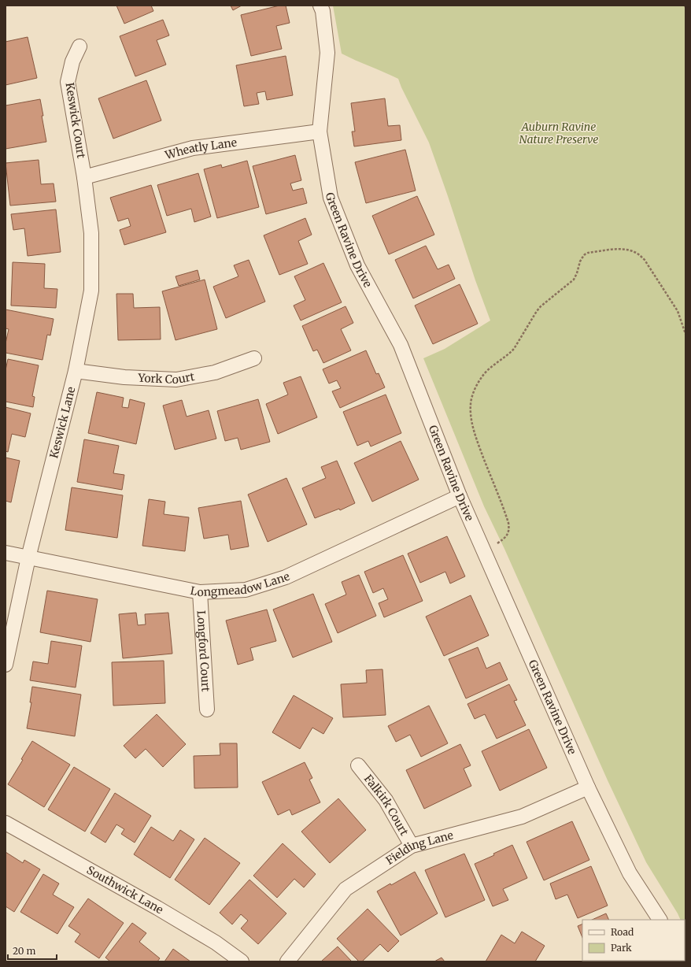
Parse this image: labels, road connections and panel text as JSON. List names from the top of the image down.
{
  "streets": {
    "street": [
      "Keswick Court",
      "Wheatly Lane",
      "Green Ravine Drive",
      "York Court",
      "Keswick Lane",
      "Longmeadow Lane",
      "Longford Court",
      "Falkirk Court",
      "Fielding Lane",
      "Southwick Lane"
    ]
  },
  "crossings": [
    ["Keswick Court", "Wheatly Lane"],
    ["Keswick Court", "Keswick Lane"],
    ["Wheatly Lane", "Green Ravine Drive"],
    ["Wheatly Lane", "Keswick Lane"],
    ["Green Ravine Drive", "Longmeadow Lane"],
    ["Green Ravine Drive", "Fielding Lane"],
    ["York Court", "Keswick Lane"],
    ["Keswick Lane", "Longmeadow Lane"],
    ["Longmeadow Lane", "Longford Court"],
    ["Falkirk Court", "Fielding Lane"]
  ],
  "parks": ["Auburn Ravine Nature Preserve"],
  "legend": ["Road", "Park"],
  "scale_bar": "20 m"
}
